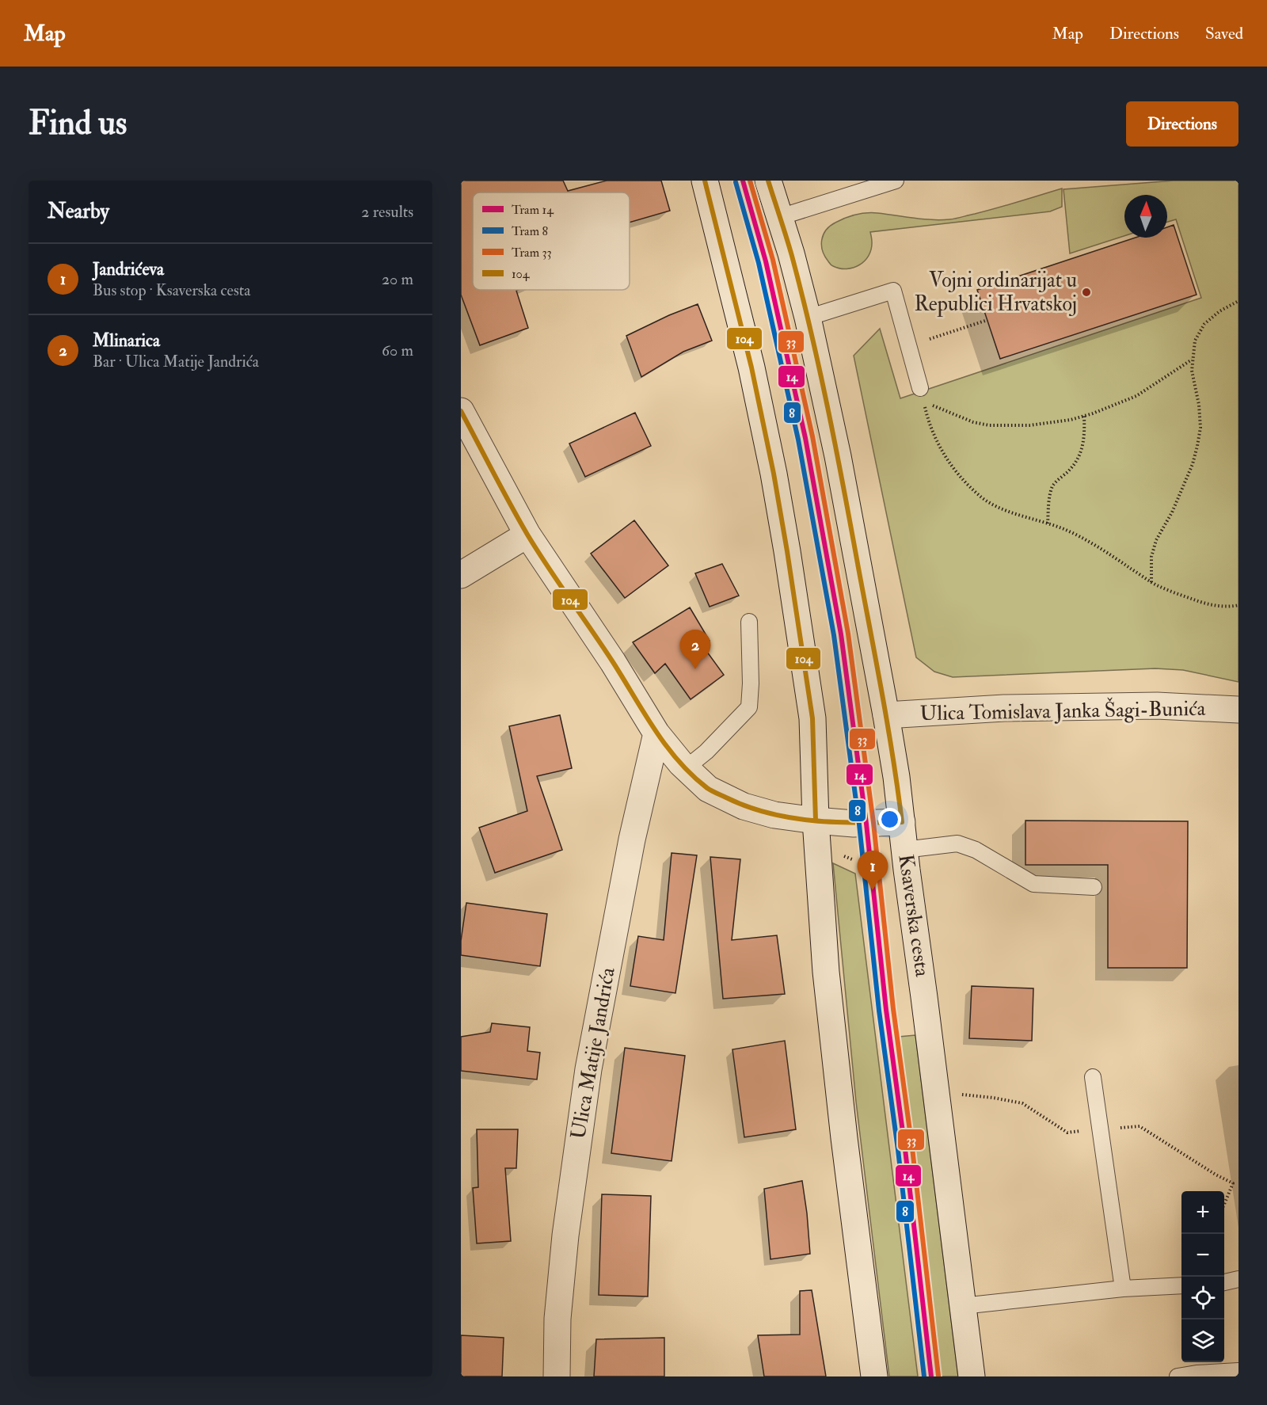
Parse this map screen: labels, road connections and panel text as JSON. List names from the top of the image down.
{
  "streets": {
    "main road": ["Ulica Tomislava Janka Šagi-Bunića", "Ksaverska cesta", "Ulica Matije Jandrića"]
  },
  "crossings": [
    ["Ulica Tomislava Janka Šagi-Bunića", "Ksaverska cesta"]
  ],
  "places": ["Vojni ordinarijat u Republici Hrvatskoj"],
  "lines": [
    "tram line 14",
    "tram line 33",
    "transit line 104",
    "tram line 8"
  ],
  "legend": [
    "Tram 14",
    "Tram 8",
    "Tram 33",
    "104"
  ],
  "north": "top",
  "page": {
    "header": "Map",
    "nav": ["Map", "Directions", "Saved"],
    "buttons": "Directions",
    "title": "Find us",
    "heading": ["Nearby", "2 results"],
    "list": [
      {
        "mark": "1",
        "name": "Jandrićeva",
        "note": "Bus stop · Ksaverska cesta",
        "value": "20 m"
      },
      {
        "mark": "2",
        "name": "Mlinarica",
        "note": "Bar · Ulica Matije Jandrića",
        "value": "60 m"
      }
    ],
    "pins": ["2", "1"],
    "map_buttons": ["+", "−"]
  }
}
